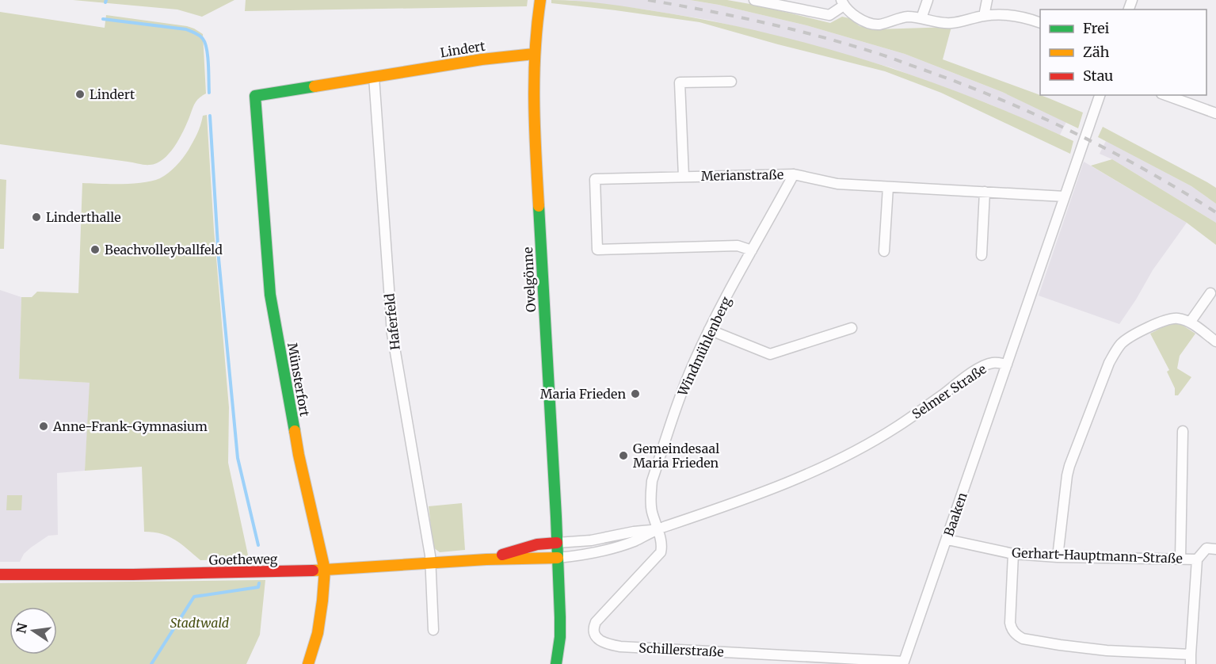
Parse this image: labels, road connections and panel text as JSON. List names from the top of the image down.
{
  "streets": {
    "street": [
      "Lindert",
      "Merianstraße",
      "Ovelgönne",
      "Haferfeld",
      "Windmühlenberg",
      "Münsterfort",
      "Selmer Straße",
      "Baaken",
      "Gerhart-Hauptmann-Straße",
      "Goetheweg",
      "Schillerstraße"
    ]
  },
  "crossings": [
    ["Lindert", "Ovelgönne"],
    ["Lindert", "Haferfeld"],
    ["Lindert", "Münsterfort"],
    ["Merianstraße", "Windmühlenberg"],
    ["Ovelgönne", "Selmer Straße"],
    ["Ovelgönne", "Goetheweg"],
    ["Haferfeld", "Goetheweg"],
    ["Windmühlenberg", "Selmer Straße"],
    ["Windmühlenberg", "Schillerstraße"],
    ["Münsterfort", "Goetheweg"],
    ["Selmer Straße", "Baaken"],
    ["Selmer Straße", "Goetheweg"],
    ["Selmer Straße", "Schillerstraße"],
    ["Baaken", "Gerhart-Hauptmann-Straße"],
    ["Baaken", "Schillerstraße"]
  ],
  "parks": ["Stadtwald"],
  "places": [
    "Lindert",
    "Linderthalle",
    "Beachvolleyballfeld",
    "Maria Frieden",
    "Anne-Frank-Gymnasium",
    "Gemeindesaal Maria Frieden"
  ],
  "legend": ["Frei", "Zäh", "Stau"],
  "north": "left"
}
